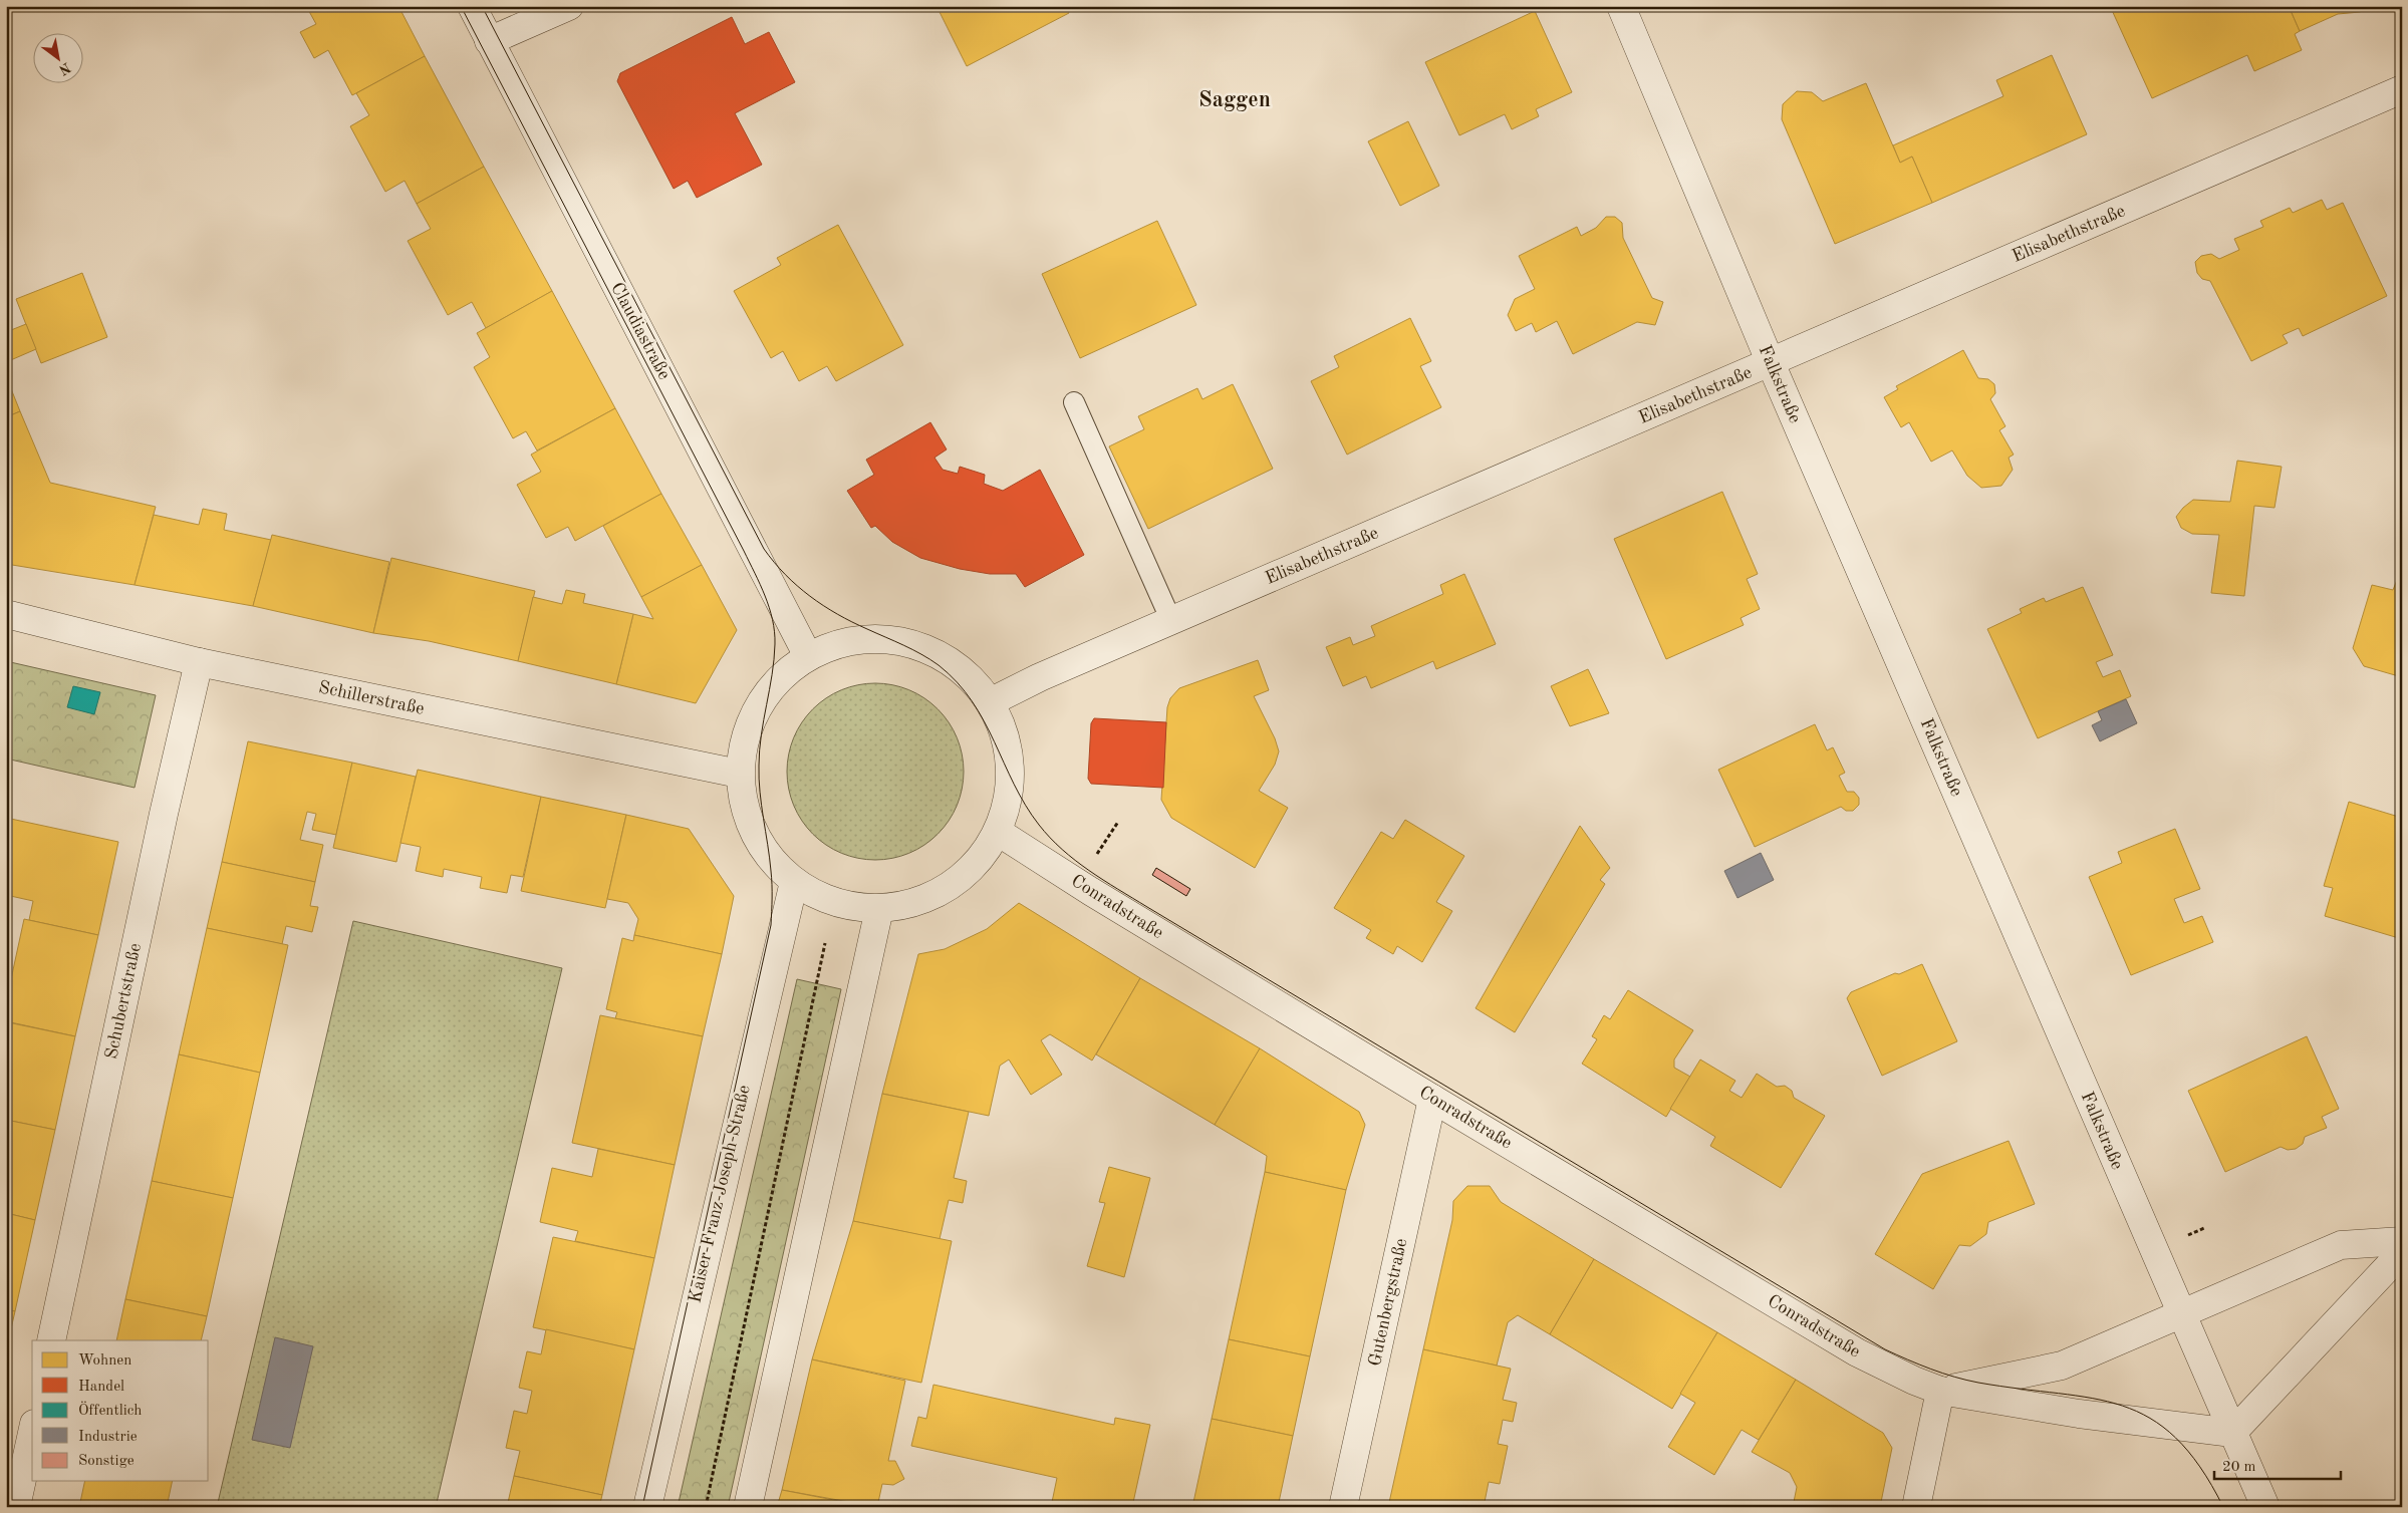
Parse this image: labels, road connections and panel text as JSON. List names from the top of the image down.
{
  "streets": {
    "street": [
      "Elisabethstraße",
      "Claudiastraße",
      "Falkstraße",
      "Schillerstraße",
      "Conradstraße",
      "Schubertstraße",
      "Kaiser-Franz-Joseph-Straße",
      "Gutenbergstraße"
    ]
  },
  "crossings": [
    ["Elisabethstraße", "Falkstraße"],
    ["Falkstraße", "Conradstraße"],
    ["Schillerstraße", "Schubertstraße"],
    ["Conradstraße", "Gutenbergstraße"]
  ],
  "districts": ["Saggen"],
  "legend": [
    "Wohnen",
    "Handel",
    "Öffentlich",
    "Industrie",
    "Sonstige"
  ],
  "scale_bar": "20 m",
  "north": "bottom right"
}
